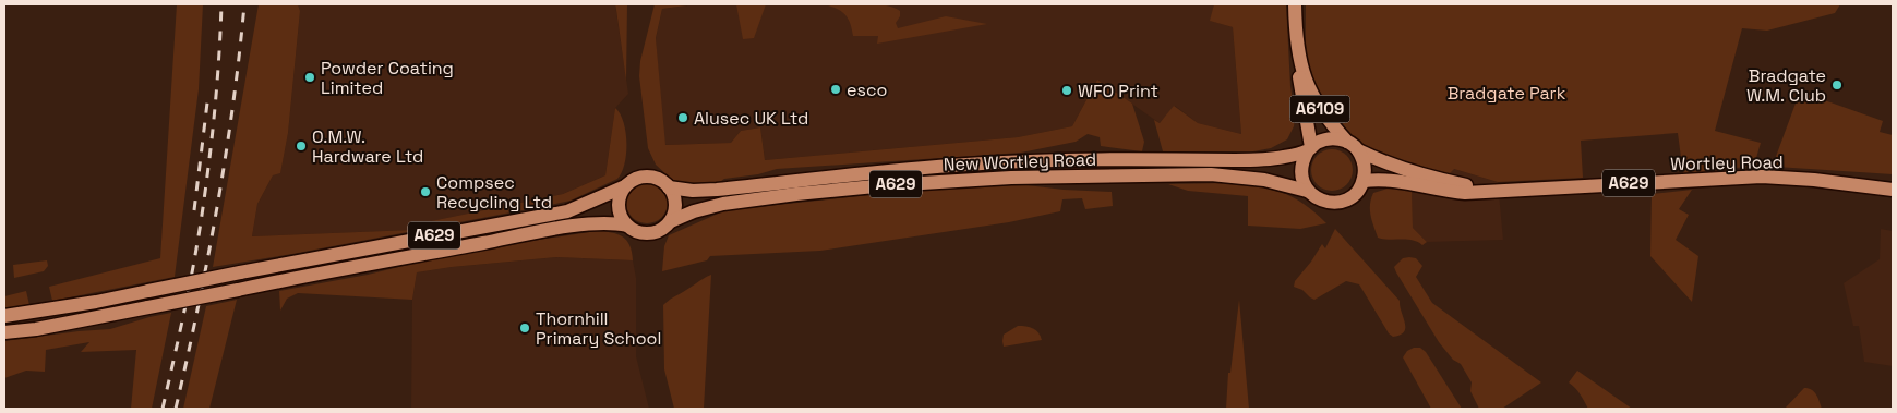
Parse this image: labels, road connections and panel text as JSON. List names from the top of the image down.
{
  "streets": {
    "main road": [
      "A6109",
      "New Wortley Road",
      "Wortley Road",
      "A629"
    ]
  },
  "crossings": [
    ["A6109", "New Wortley Road"],
    ["A6109", "Wortley Road"],
    ["A6109", "A629"],
    ["New Wortley Road", "Wortley Road"],
    ["New Wortley Road", "A629"],
    ["Wortley Road", "A629"]
  ],
  "parks": ["Bradgate Park"],
  "places": [
    "Powder Coating Limited",
    "Bradgate W.M. Club",
    "esco",
    "WFO Print",
    "Alusec UK Ltd",
    "O.M.W. Hardware Ltd",
    "Compsec Recycling Ltd",
    "Thornhill Primary School"
  ]
}
